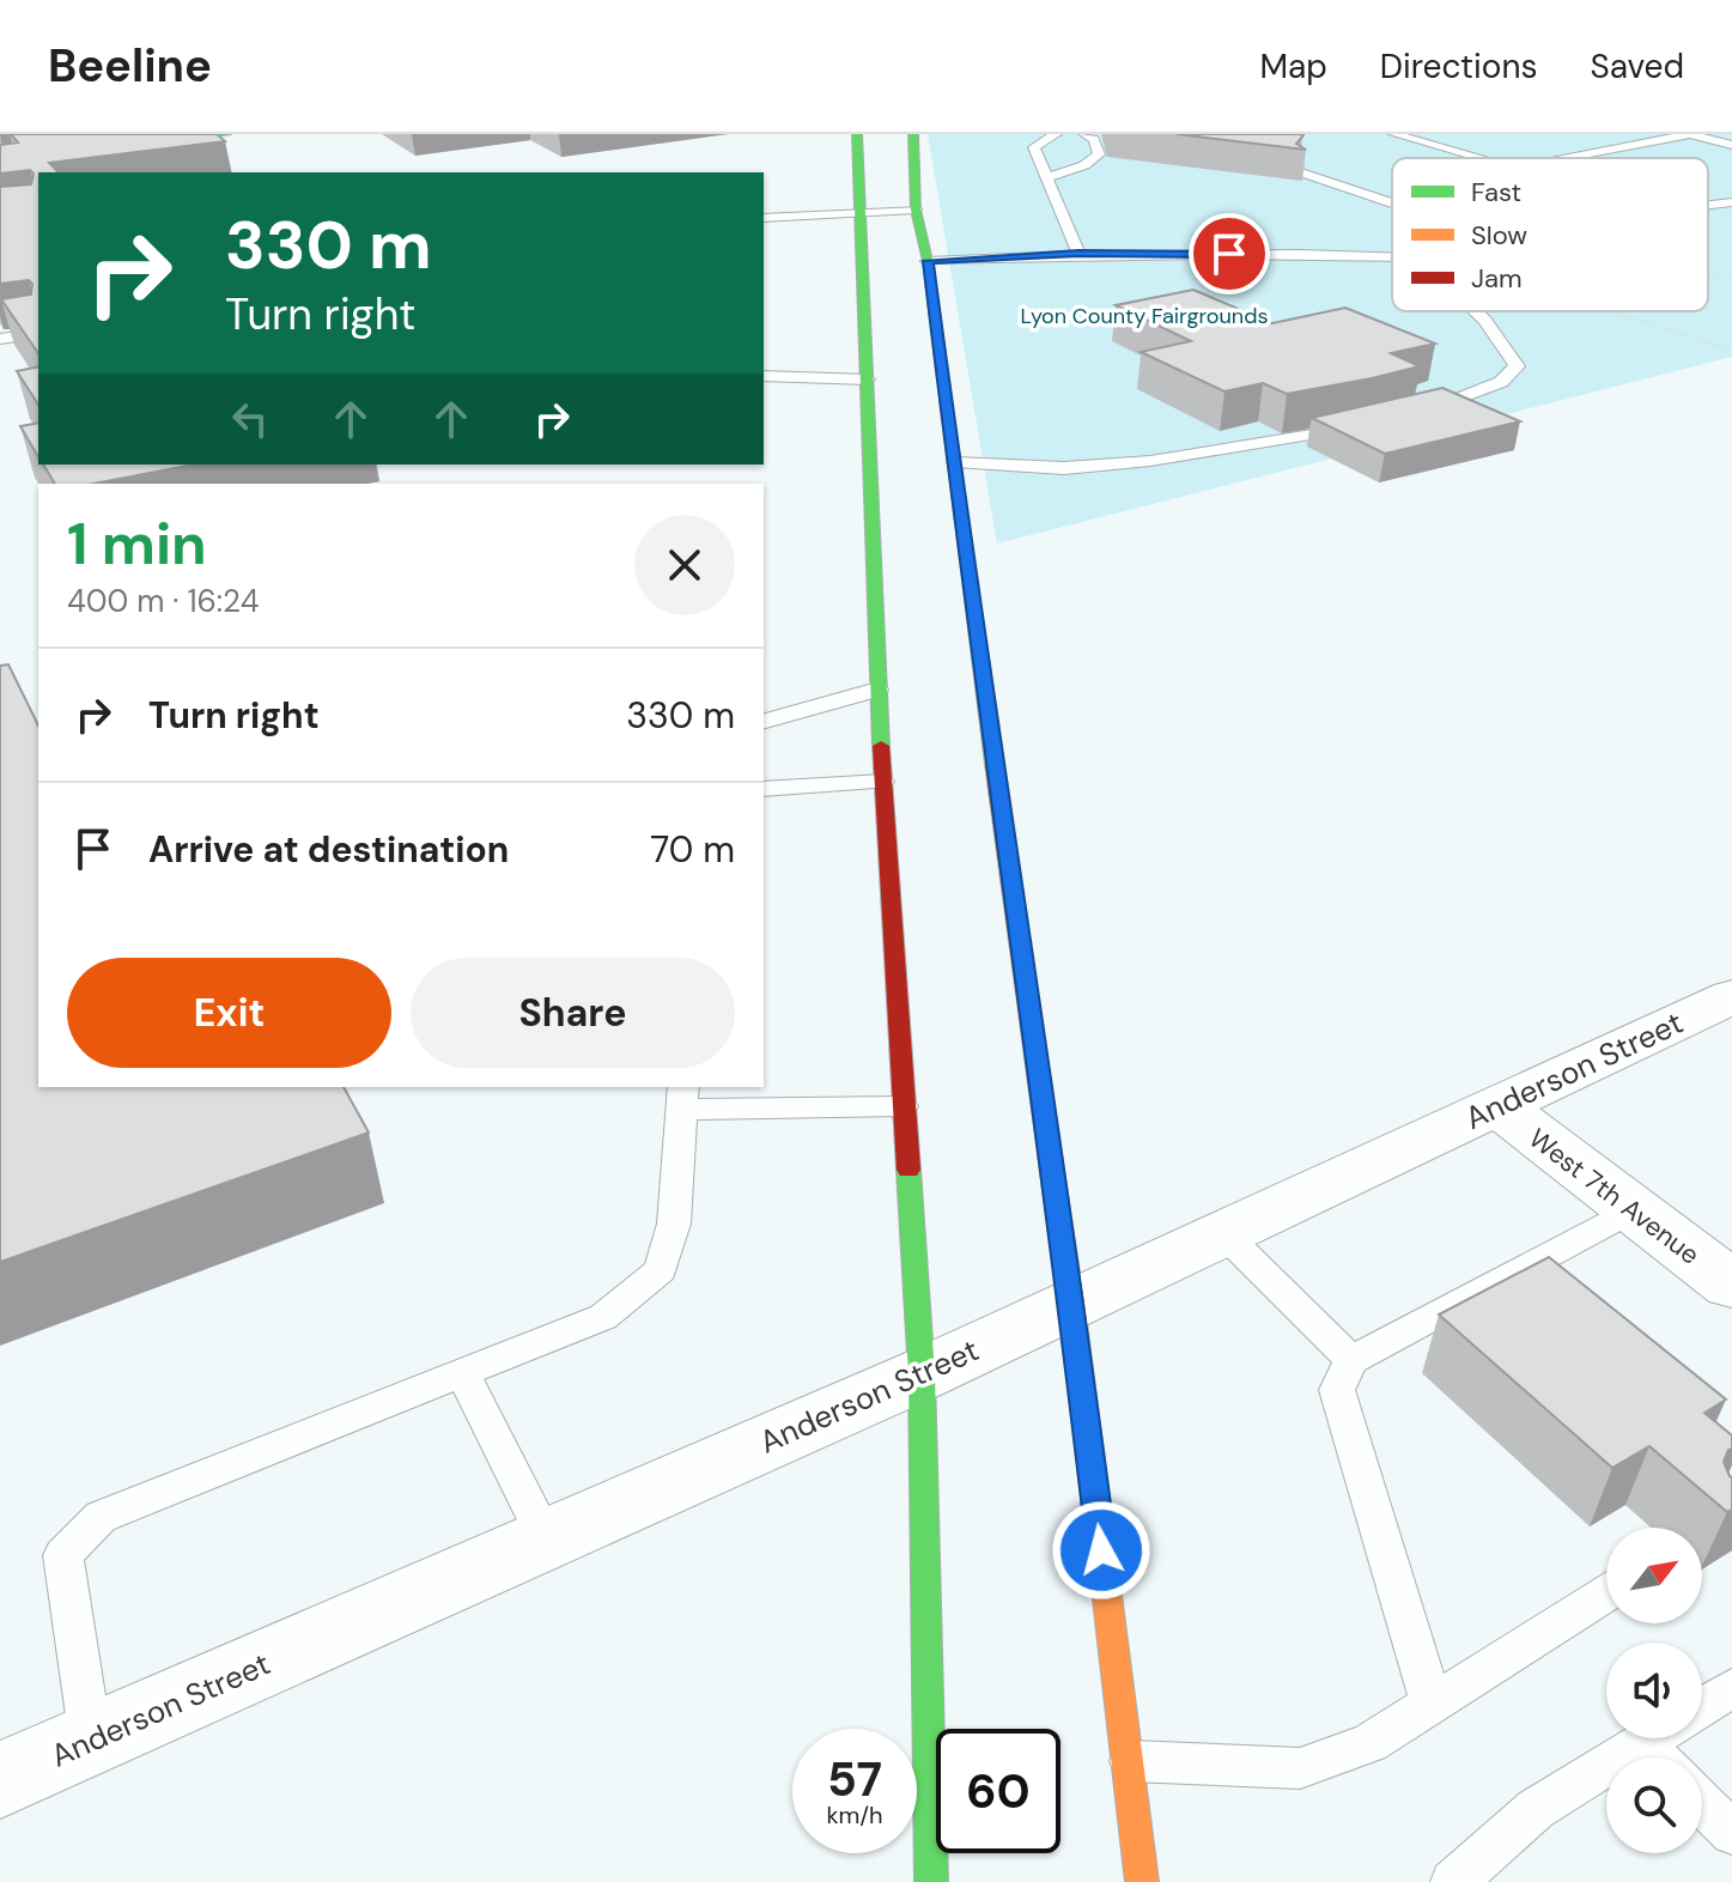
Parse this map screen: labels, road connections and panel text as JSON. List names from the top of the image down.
{
  "streets": {
    "street": ["Anderson Street", "West 7th Avenue"]
  },
  "crossings": [
    ["Anderson Street", "West 7th Avenue"]
  ],
  "parks": ["Lyon County Fairgrounds"],
  "legend": ["Fast", "Slow", "Jam"],
  "north": "top right",
  "page": {
    "header": "Beeline",
    "nav": ["Map", "Directions", "Saved"],
    "turn": ["330 m", "Turn right"],
    "heading": ["1 min", "400 m · 16:24"],
    "list": [
      {
        "name": "Turn right",
        "value": "330 m"
      },
      {
        "name": "Arrive at destination",
        "value": "70 m"
      }
    ],
    "buttons": ["Exit", "Share"],
    "speed": "57 km/h",
    "limit": "60"
  }
}
